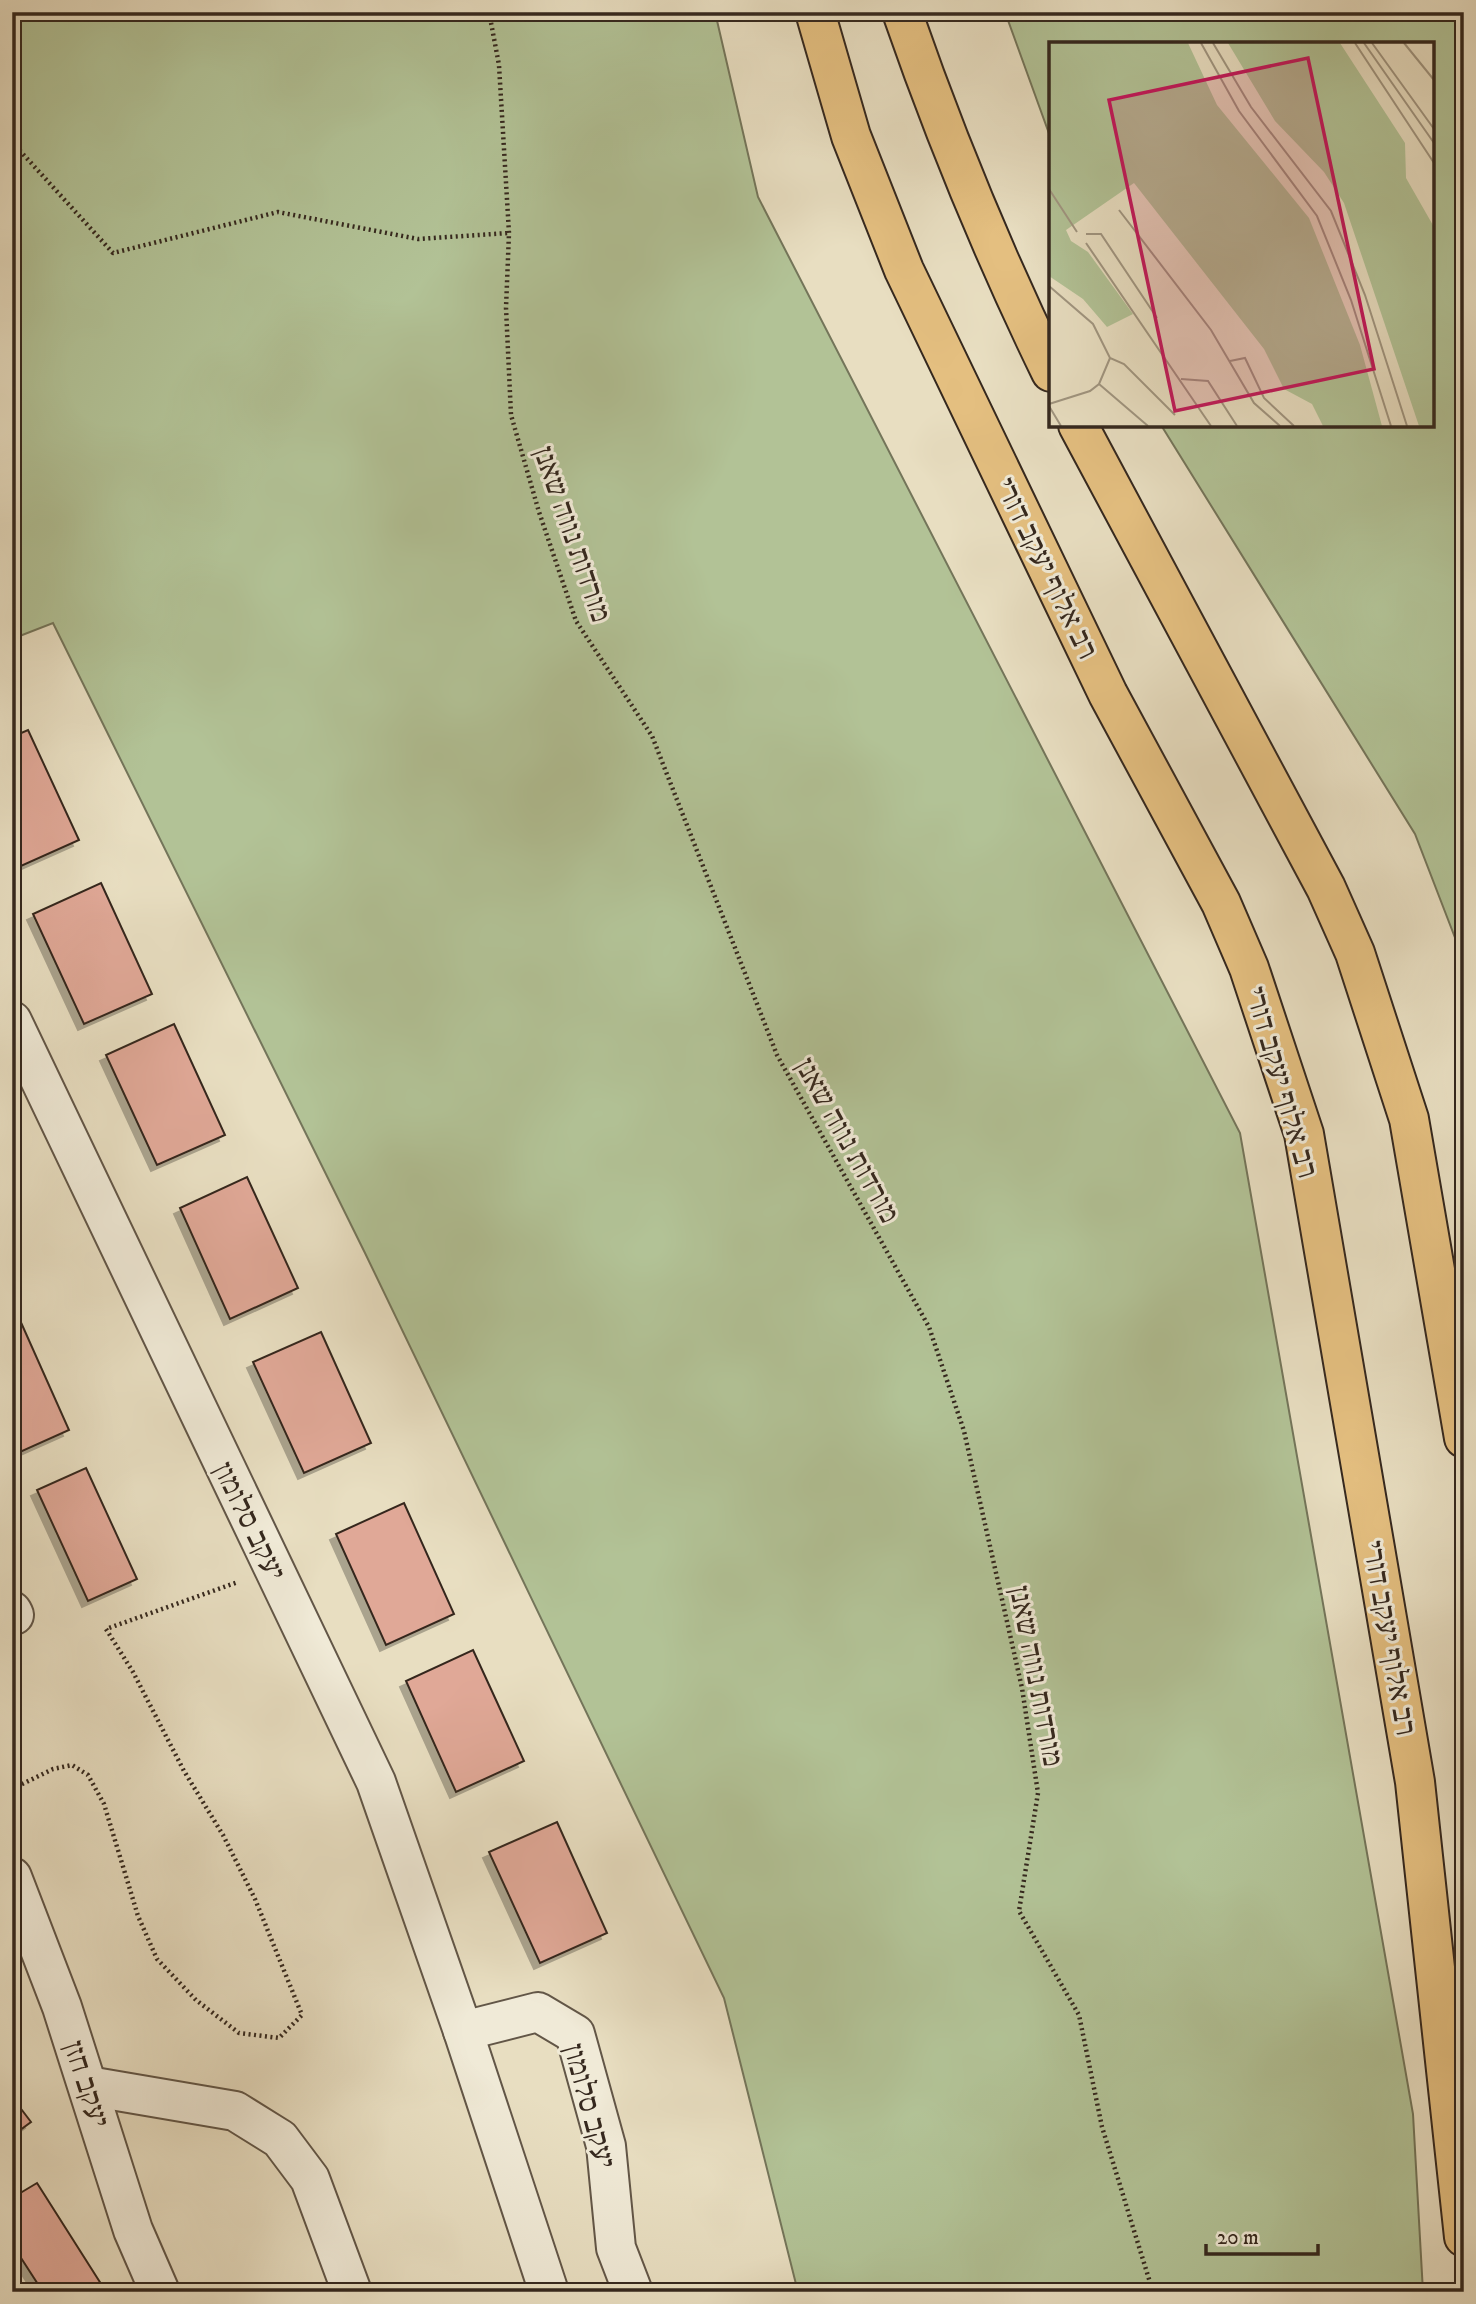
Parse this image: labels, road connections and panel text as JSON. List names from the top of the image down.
{
  "streets": {
    "main road": ["רב אלוף יעקב דורי"],
    "street": ["יעקב סלומון", "יעקב חזן"],
    "path": ["מורדות נווה שאנן"]
  },
  "scale_bar": "20 m"
}
